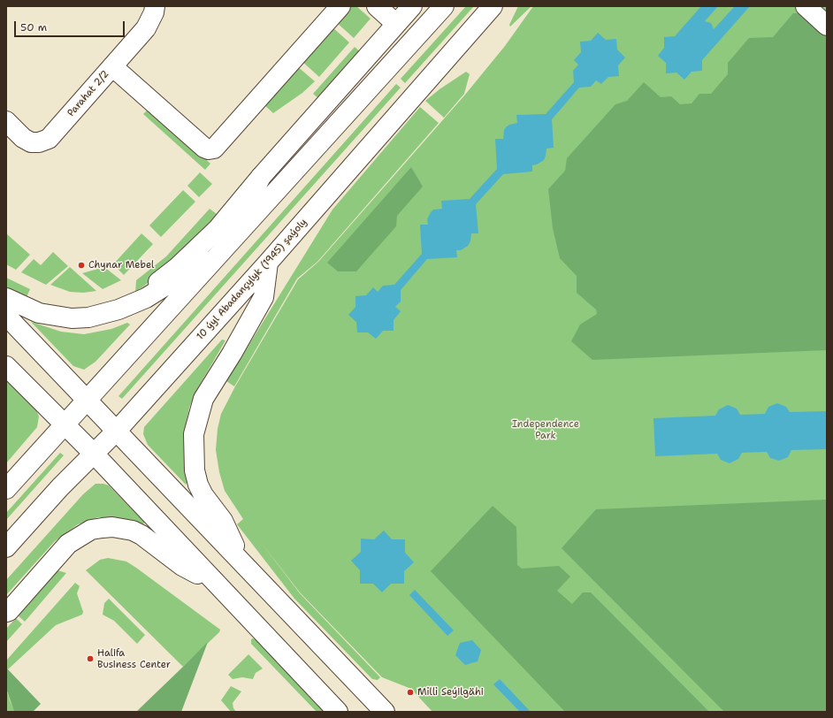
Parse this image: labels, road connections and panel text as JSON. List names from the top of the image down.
{
  "streets": {
    "main road": ["Parahat 2/2", "10 ýyl Abadançylyk (1945) şaýoly"]
  },
  "parks": ["Independence Park"],
  "places": ["Chynar Mebel", "Halifa Business Center", "Milli Seýilgähi"],
  "scale_bar": "50 m"
}
